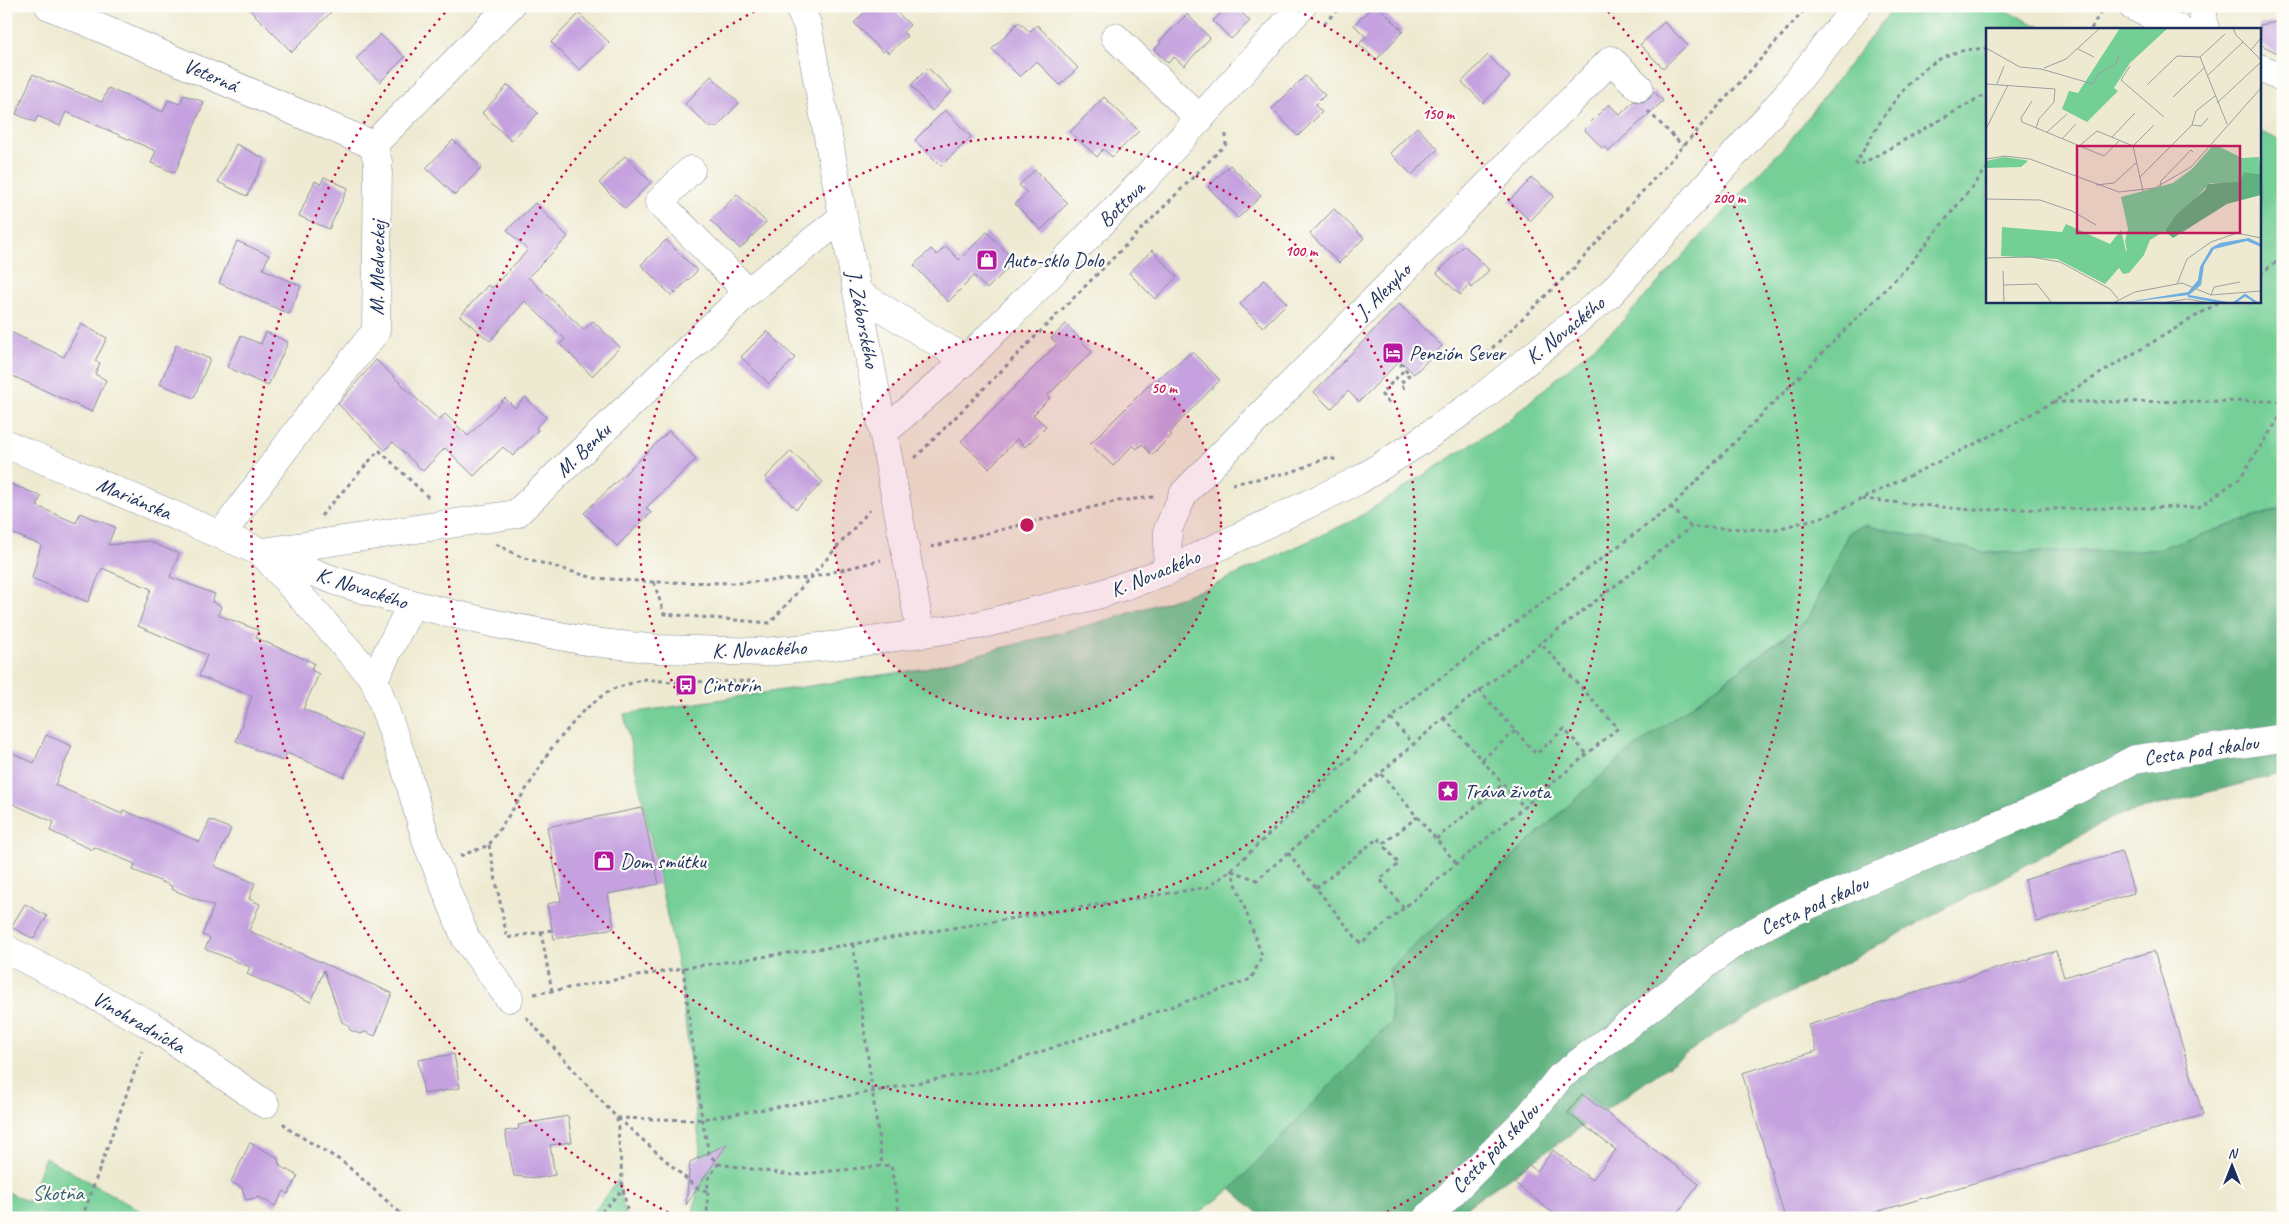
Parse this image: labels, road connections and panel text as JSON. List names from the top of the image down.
{
  "streets": {
    "street": [
      "Veterná",
      "Bottova",
      "M. Medveckej",
      "J. Alexyho",
      "J. Záborského",
      "K. Novackého",
      "M. Benku",
      "Mariánska",
      "Cesta pod skalou",
      "Vinohradnícka"
    ]
  },
  "crossings": [
    ["Veterná", "M. Medveckej"],
    ["Bottova", "J. Záborského"],
    ["M. Medveckej", "Mariánska"],
    ["J. Alexyho", "K. Novackého"],
    ["J. Záborského", "K. Novackého"],
    ["J. Záborského", "M. Benku"],
    ["K. Novackého", "M. Benku"],
    ["K. Novackého", "Mariánska"],
    ["M. Benku", "Mariánska"]
  ],
  "parks": ["Skotňa"],
  "places": {
    "shop": ["Auto-sklo Dolo", "Dom smútku"],
    "hotel": ["Penzión Sever"],
    "bus stop": ["Cintorín"],
    "place": ["Tráva života"]
  },
  "north": "top",
  "rings": [
    "150 m",
    "200 m",
    "100 m",
    "50 m"
  ]
}
